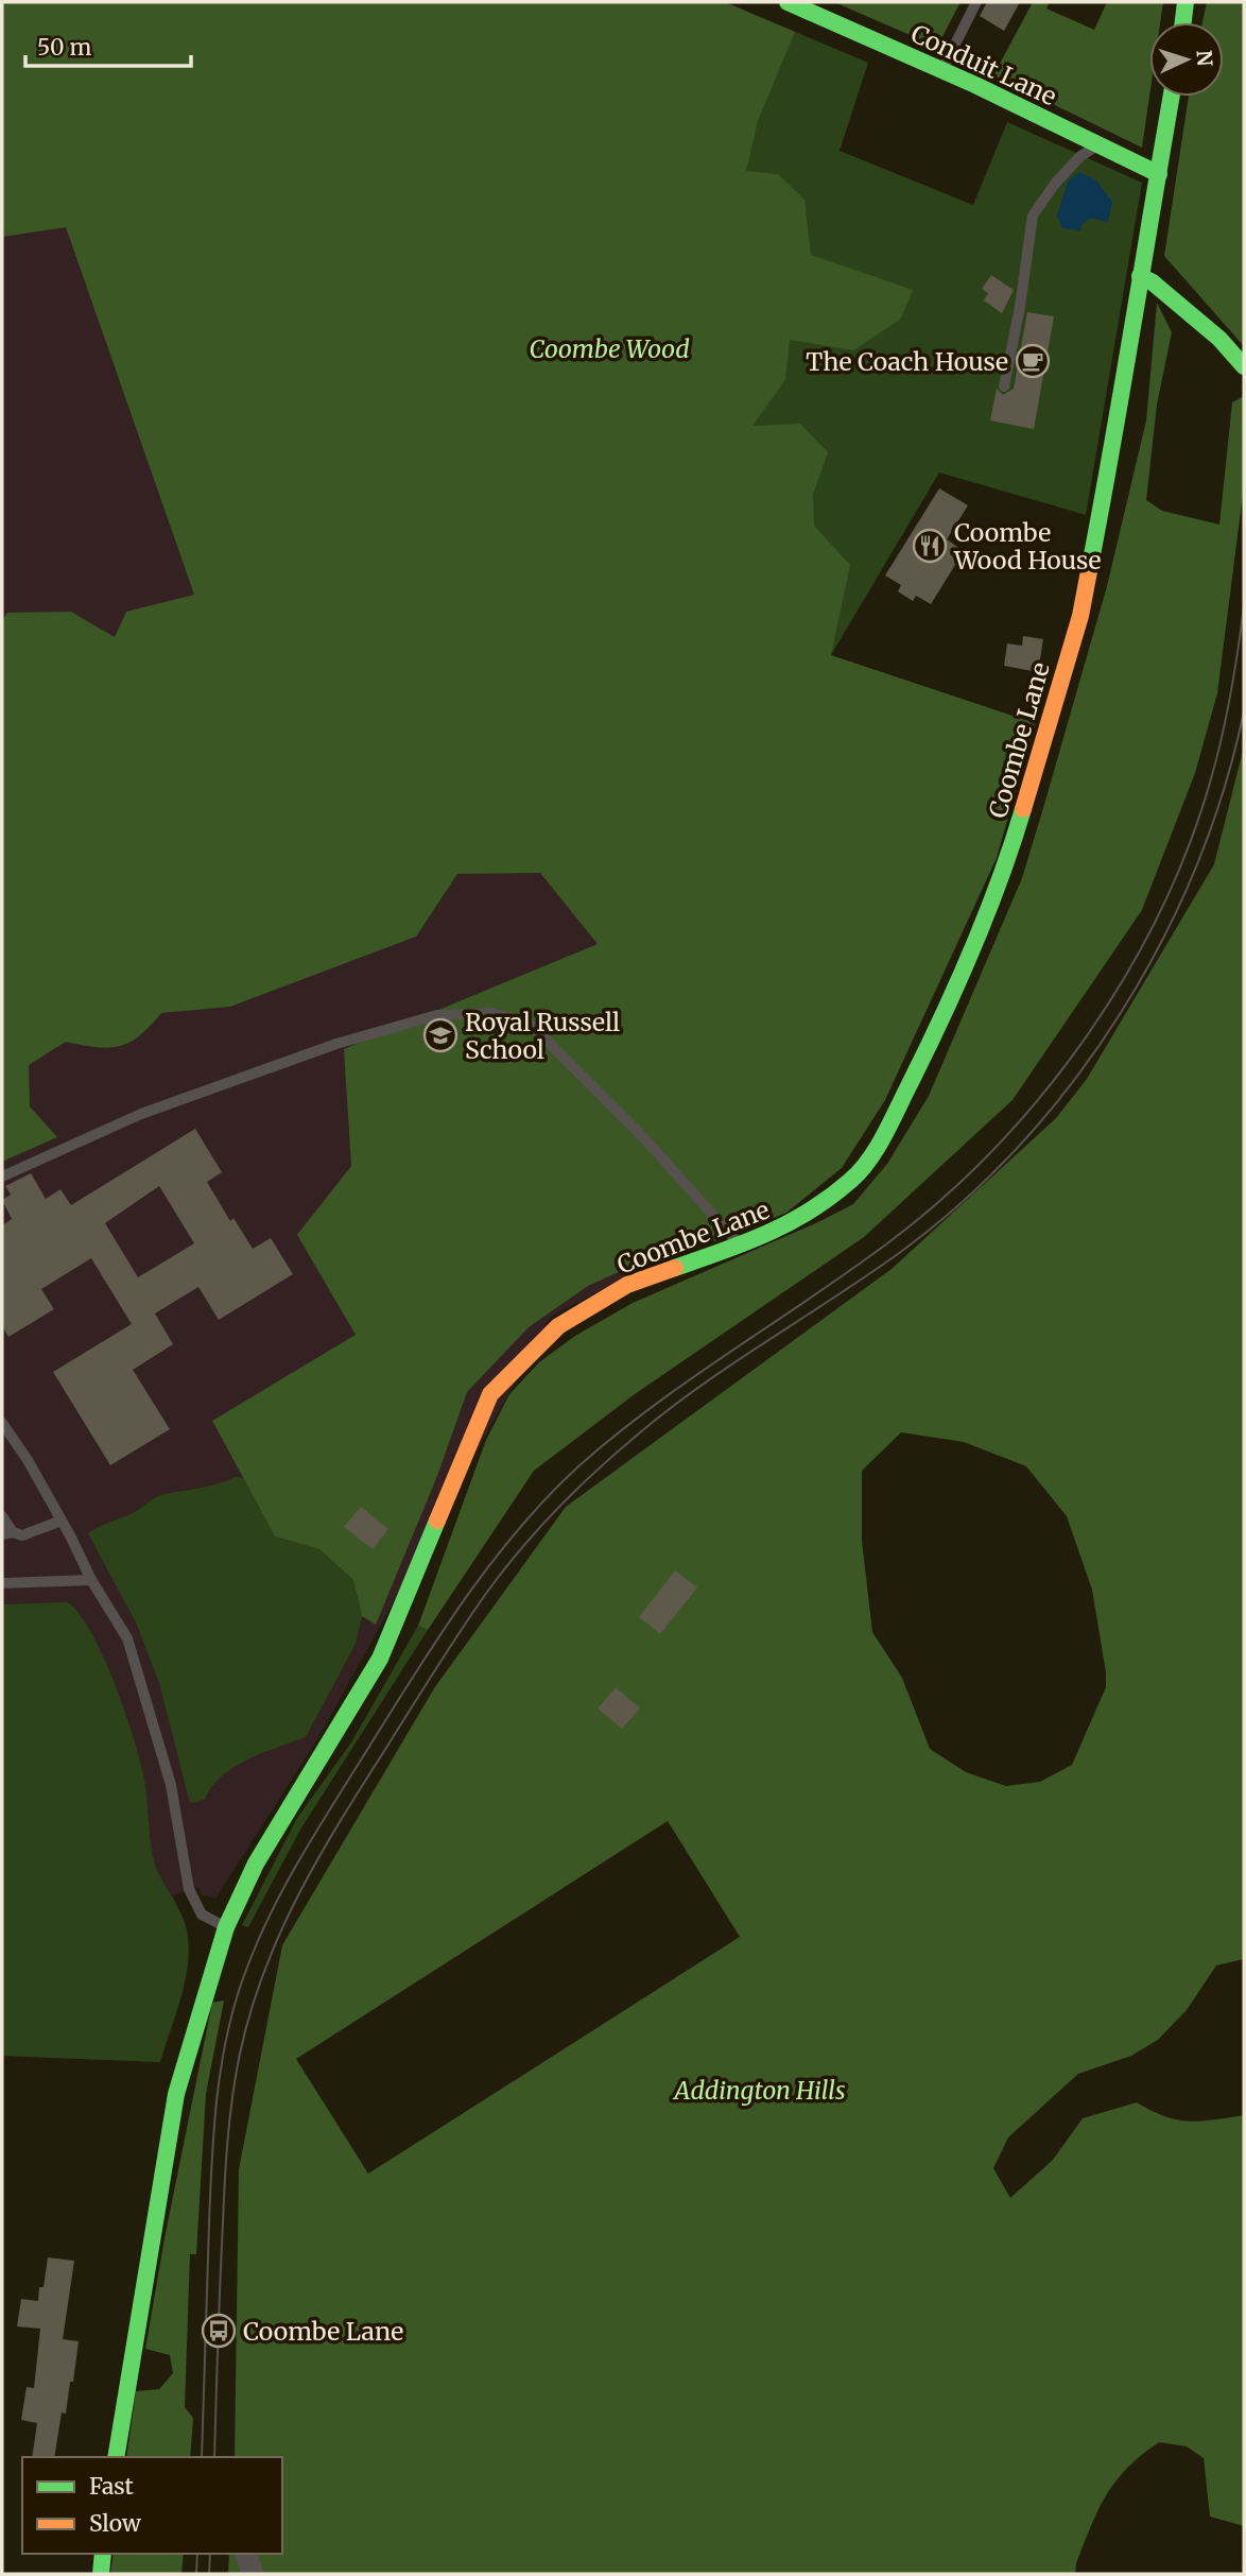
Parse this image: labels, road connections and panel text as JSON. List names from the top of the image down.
{
  "streets": {
    "main road": ["Conduit Lane", "Coombe Lane"]
  },
  "crossings": [
    ["Conduit Lane", "Coombe Lane"]
  ],
  "parks": ["Coombe Wood", "Addington Hills"],
  "places": {
    "cafe": ["The Coach House"],
    "restaurant": ["Coombe Wood House"],
    "school or university": ["Royal Russell School"],
    "bus stop": ["Coombe Lane"]
  },
  "legend": ["Fast", "Slow"],
  "scale_bar": "50 m",
  "north": "right"
}
